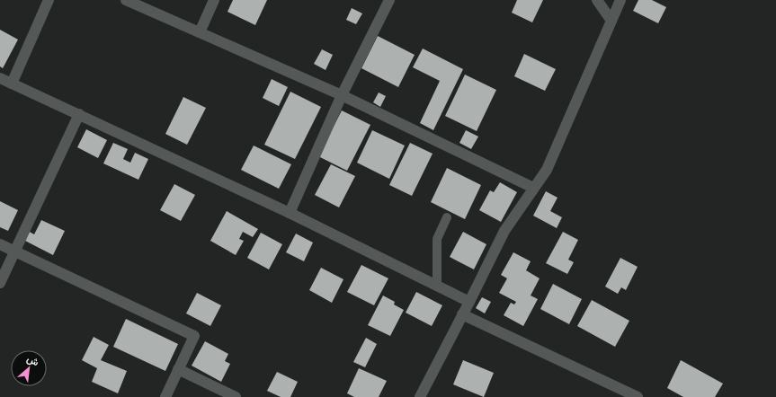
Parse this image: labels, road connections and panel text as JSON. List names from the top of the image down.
{
  "north": "top right"
}
